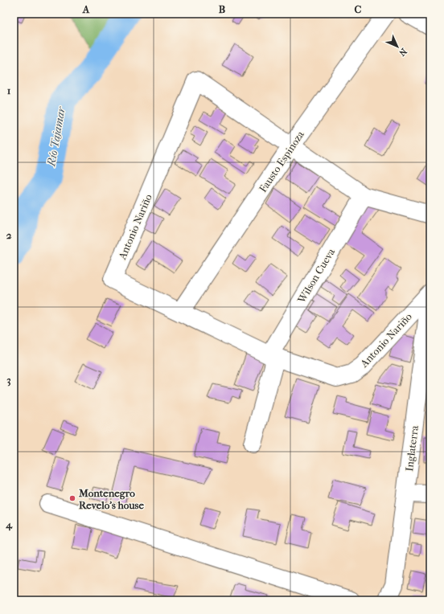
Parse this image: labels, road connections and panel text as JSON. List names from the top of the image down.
{
  "streets": {
    "street": [
      "Fausto Espinoza",
      "Antonio Nariño",
      "Wilson Cueva",
      "Inglaterra"
    ]
  },
  "crossings": [
    ["Fausto Espinoza", "Antonio Nariño"],
    ["Antonio Nariño", "Wilson Cueva"],
    ["Antonio Nariño", "Inglaterra"]
  ],
  "water": ["Río Tajamar"],
  "places": ["Montenegro Revelo's house"],
  "north": "bottom right",
  "grid": {
    "columns": ["A", "B", "C"],
    "rows": [
      "1",
      "2",
      "3",
      "4"
    ]
  }
}
